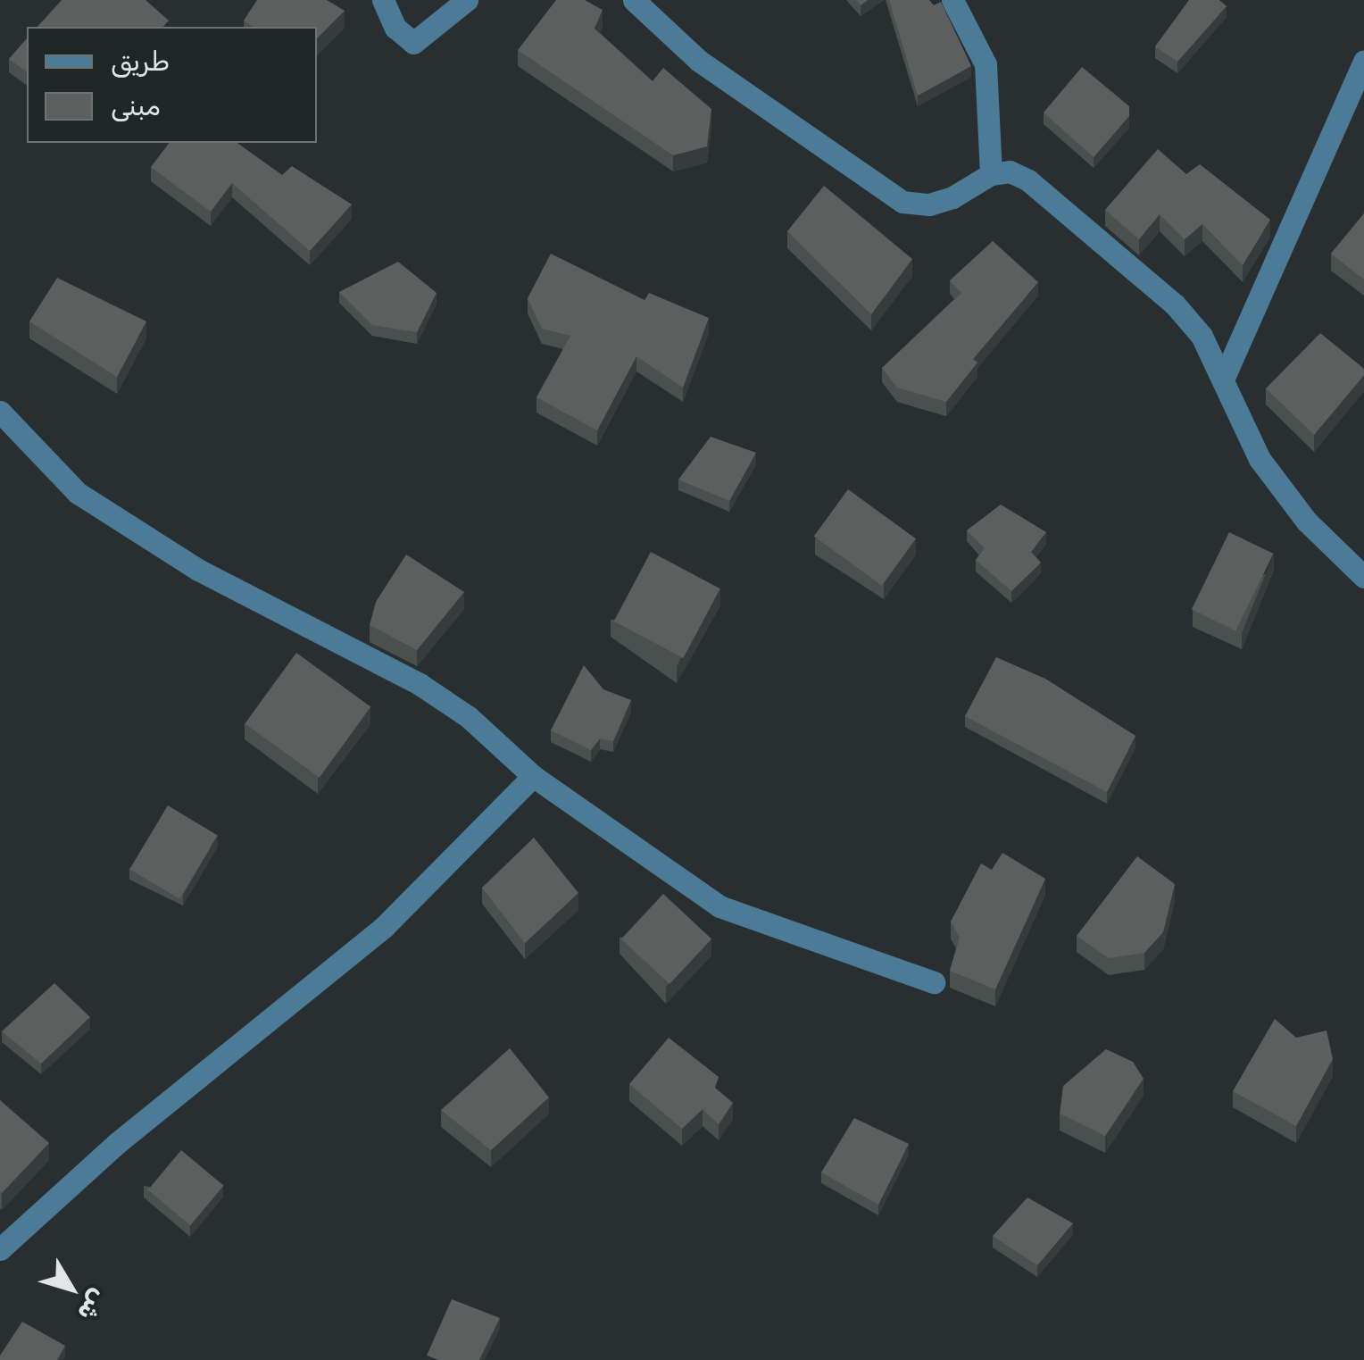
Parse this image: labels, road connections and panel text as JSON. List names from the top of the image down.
{
  "legend": ["طريق", "مبنى"],
  "north": "bottom right"
}
